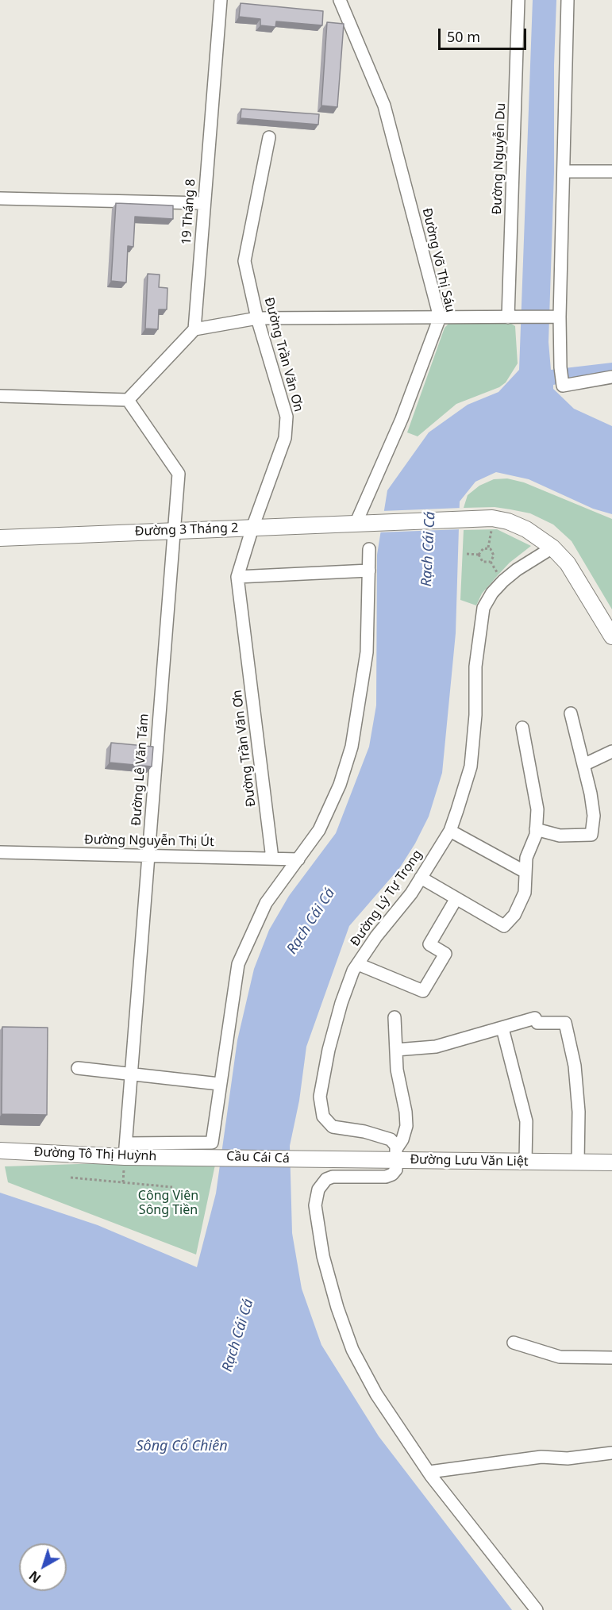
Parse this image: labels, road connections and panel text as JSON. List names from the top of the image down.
{
  "streets": {
    "main road": [
      "Đường 3 Tháng 2",
      "Đường Tô Thị Huỳnh",
      "Cầu Cái Cá",
      "Đường Lưu Văn Liệt"
    ],
    "street": [
      "Đường Nguyễn Du",
      "19 Tháng 8",
      "Đường Võ Thị Sáu",
      "Đường Trần Văn Ơn",
      "Đường Lê Văn Tám",
      "Đường Nguyễn Thị Út",
      "Đường Lý Tự Trọng"
    ]
  },
  "crossings": [
    ["Đường Võ Thị Sáu", "Đường 3 Tháng 2"],
    ["Đường Trần Văn Ơn", "Đường 3 Tháng 2"],
    ["Đường Trần Văn Ơn", "Đường Nguyễn Thị Út"],
    ["Đường 3 Tháng 2", "Đường Lê Văn Tám"],
    ["Đường 3 Tháng 2", "Đường Lý Tự Trọng"],
    ["Đường Lê Văn Tám", "Đường Nguyễn Thị Út"],
    ["Đường Lê Văn Tám", "Đường Tô Thị Huỳnh"],
    ["Đường Lý Tự Trọng", "Đường Lưu Văn Liệt"],
    ["Đường Tô Thị Huỳnh", "Cầu Cái Cá"],
    ["Cầu Cái Cá", "Đường Lưu Văn Liệt"]
  ],
  "water": ["Rạch Cái Cá", "Sông Cổ Chiên"],
  "parks": ["Công Viên Sông Tiền"],
  "scale_bar": "50 m",
  "north": "bottom left"
}
